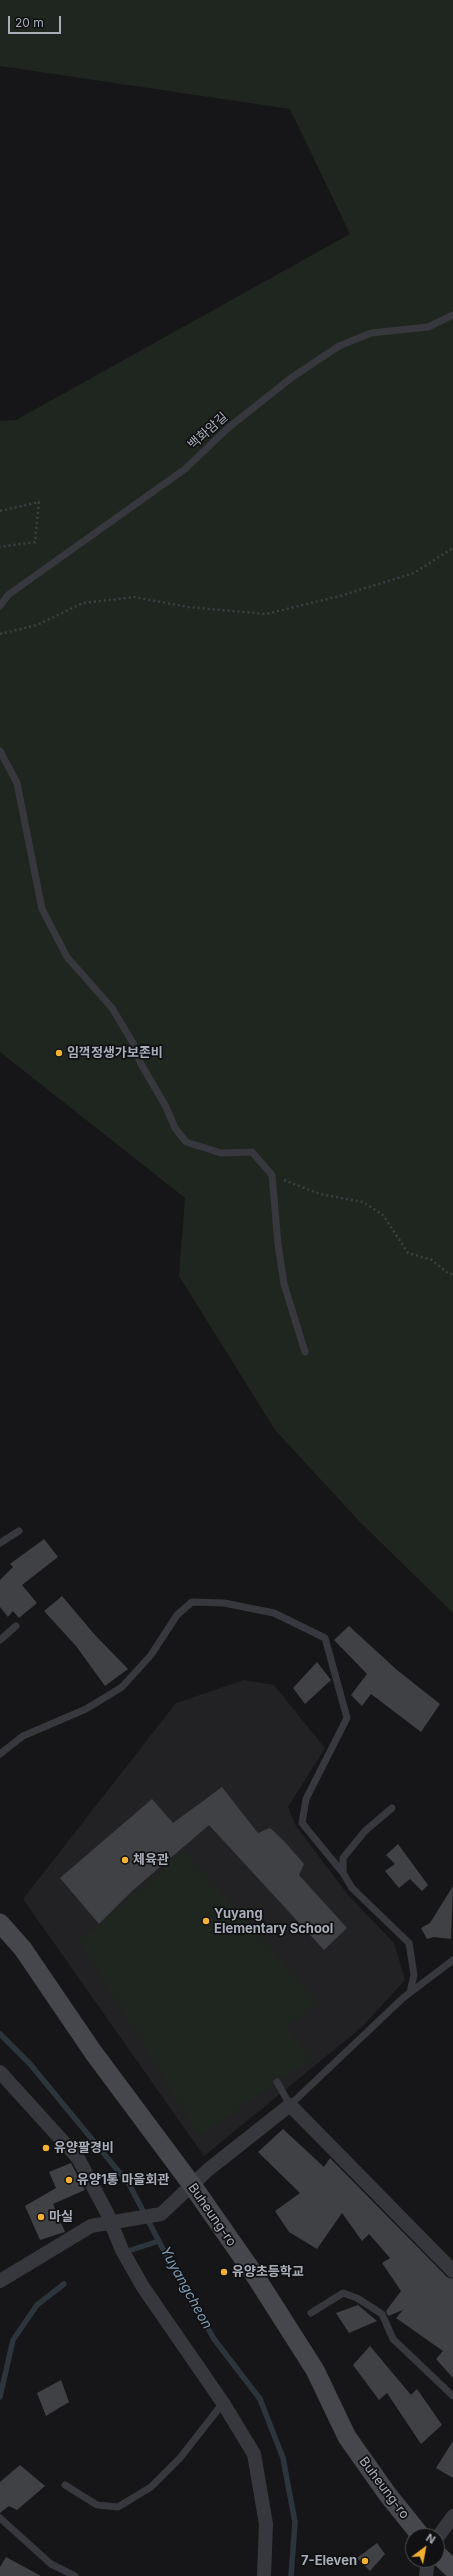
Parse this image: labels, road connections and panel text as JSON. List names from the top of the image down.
{
  "streets": {
    "main road": ["Buheung-ro"],
    "lane": ["백화암길"]
  },
  "water": ["Yuyangcheon"],
  "places": [
    "임꺽정생가보존비",
    "체육관",
    "Yuyang Elementary School",
    "유양팔경비",
    "유양1통 마을회관",
    "마실",
    "유양초등학교",
    "7-Eleven"
  ],
  "scale_bar": "20 m",
  "north": "top right"
}
